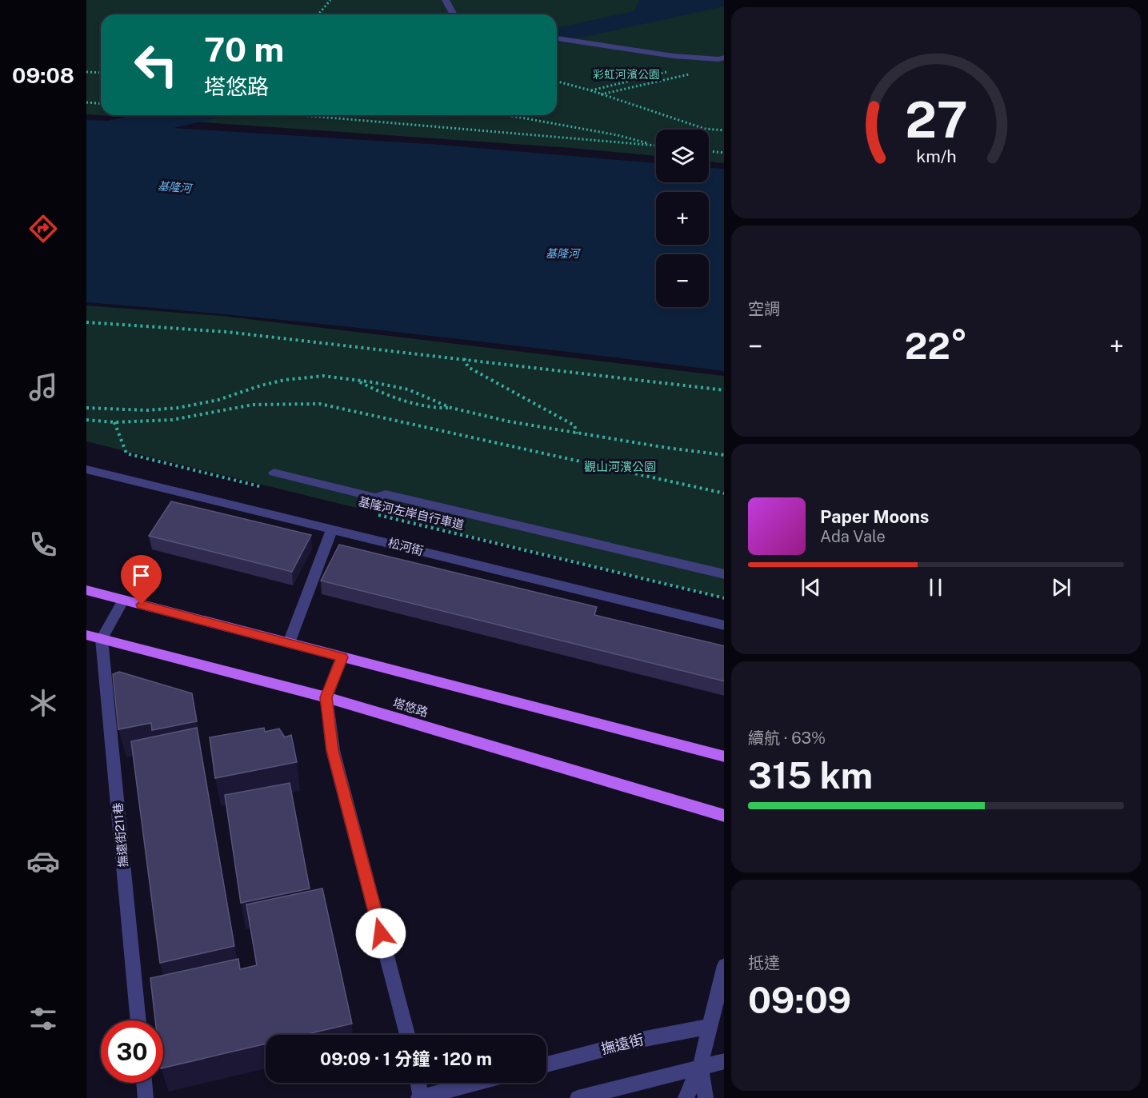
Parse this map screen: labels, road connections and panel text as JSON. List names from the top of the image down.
{
  "streets": {
    "main road": ["塔悠路"],
    "street": ["松河街", "撫遠街211巷", "撫遠街"],
    "path": ["基隆河左岸自行車道"]
  },
  "crossings": [
    ["塔悠路", "撫遠街211巷"]
  ],
  "water": ["基隆河"],
  "parks": ["彩虹河濱公園", "觀山河濱公園"],
  "page": {
    "tabs": "09:08",
    "turn": ["70 m", "塔悠路"],
    "map_buttons": ["+", "−"],
    "tile": [
      "空調",
      ["續航 · 63%", "315 km"],
      ["抵達", "09:09"]
    ],
    "heat": ["−", "22°", "+"],
    "song": ["Paper Moons", "Ada Vale"],
    "limit": "30",
    "trip": "09:09 · 1 分鐘 · 120 m",
    "gauge": ["27", "km/h"]
  }
}
